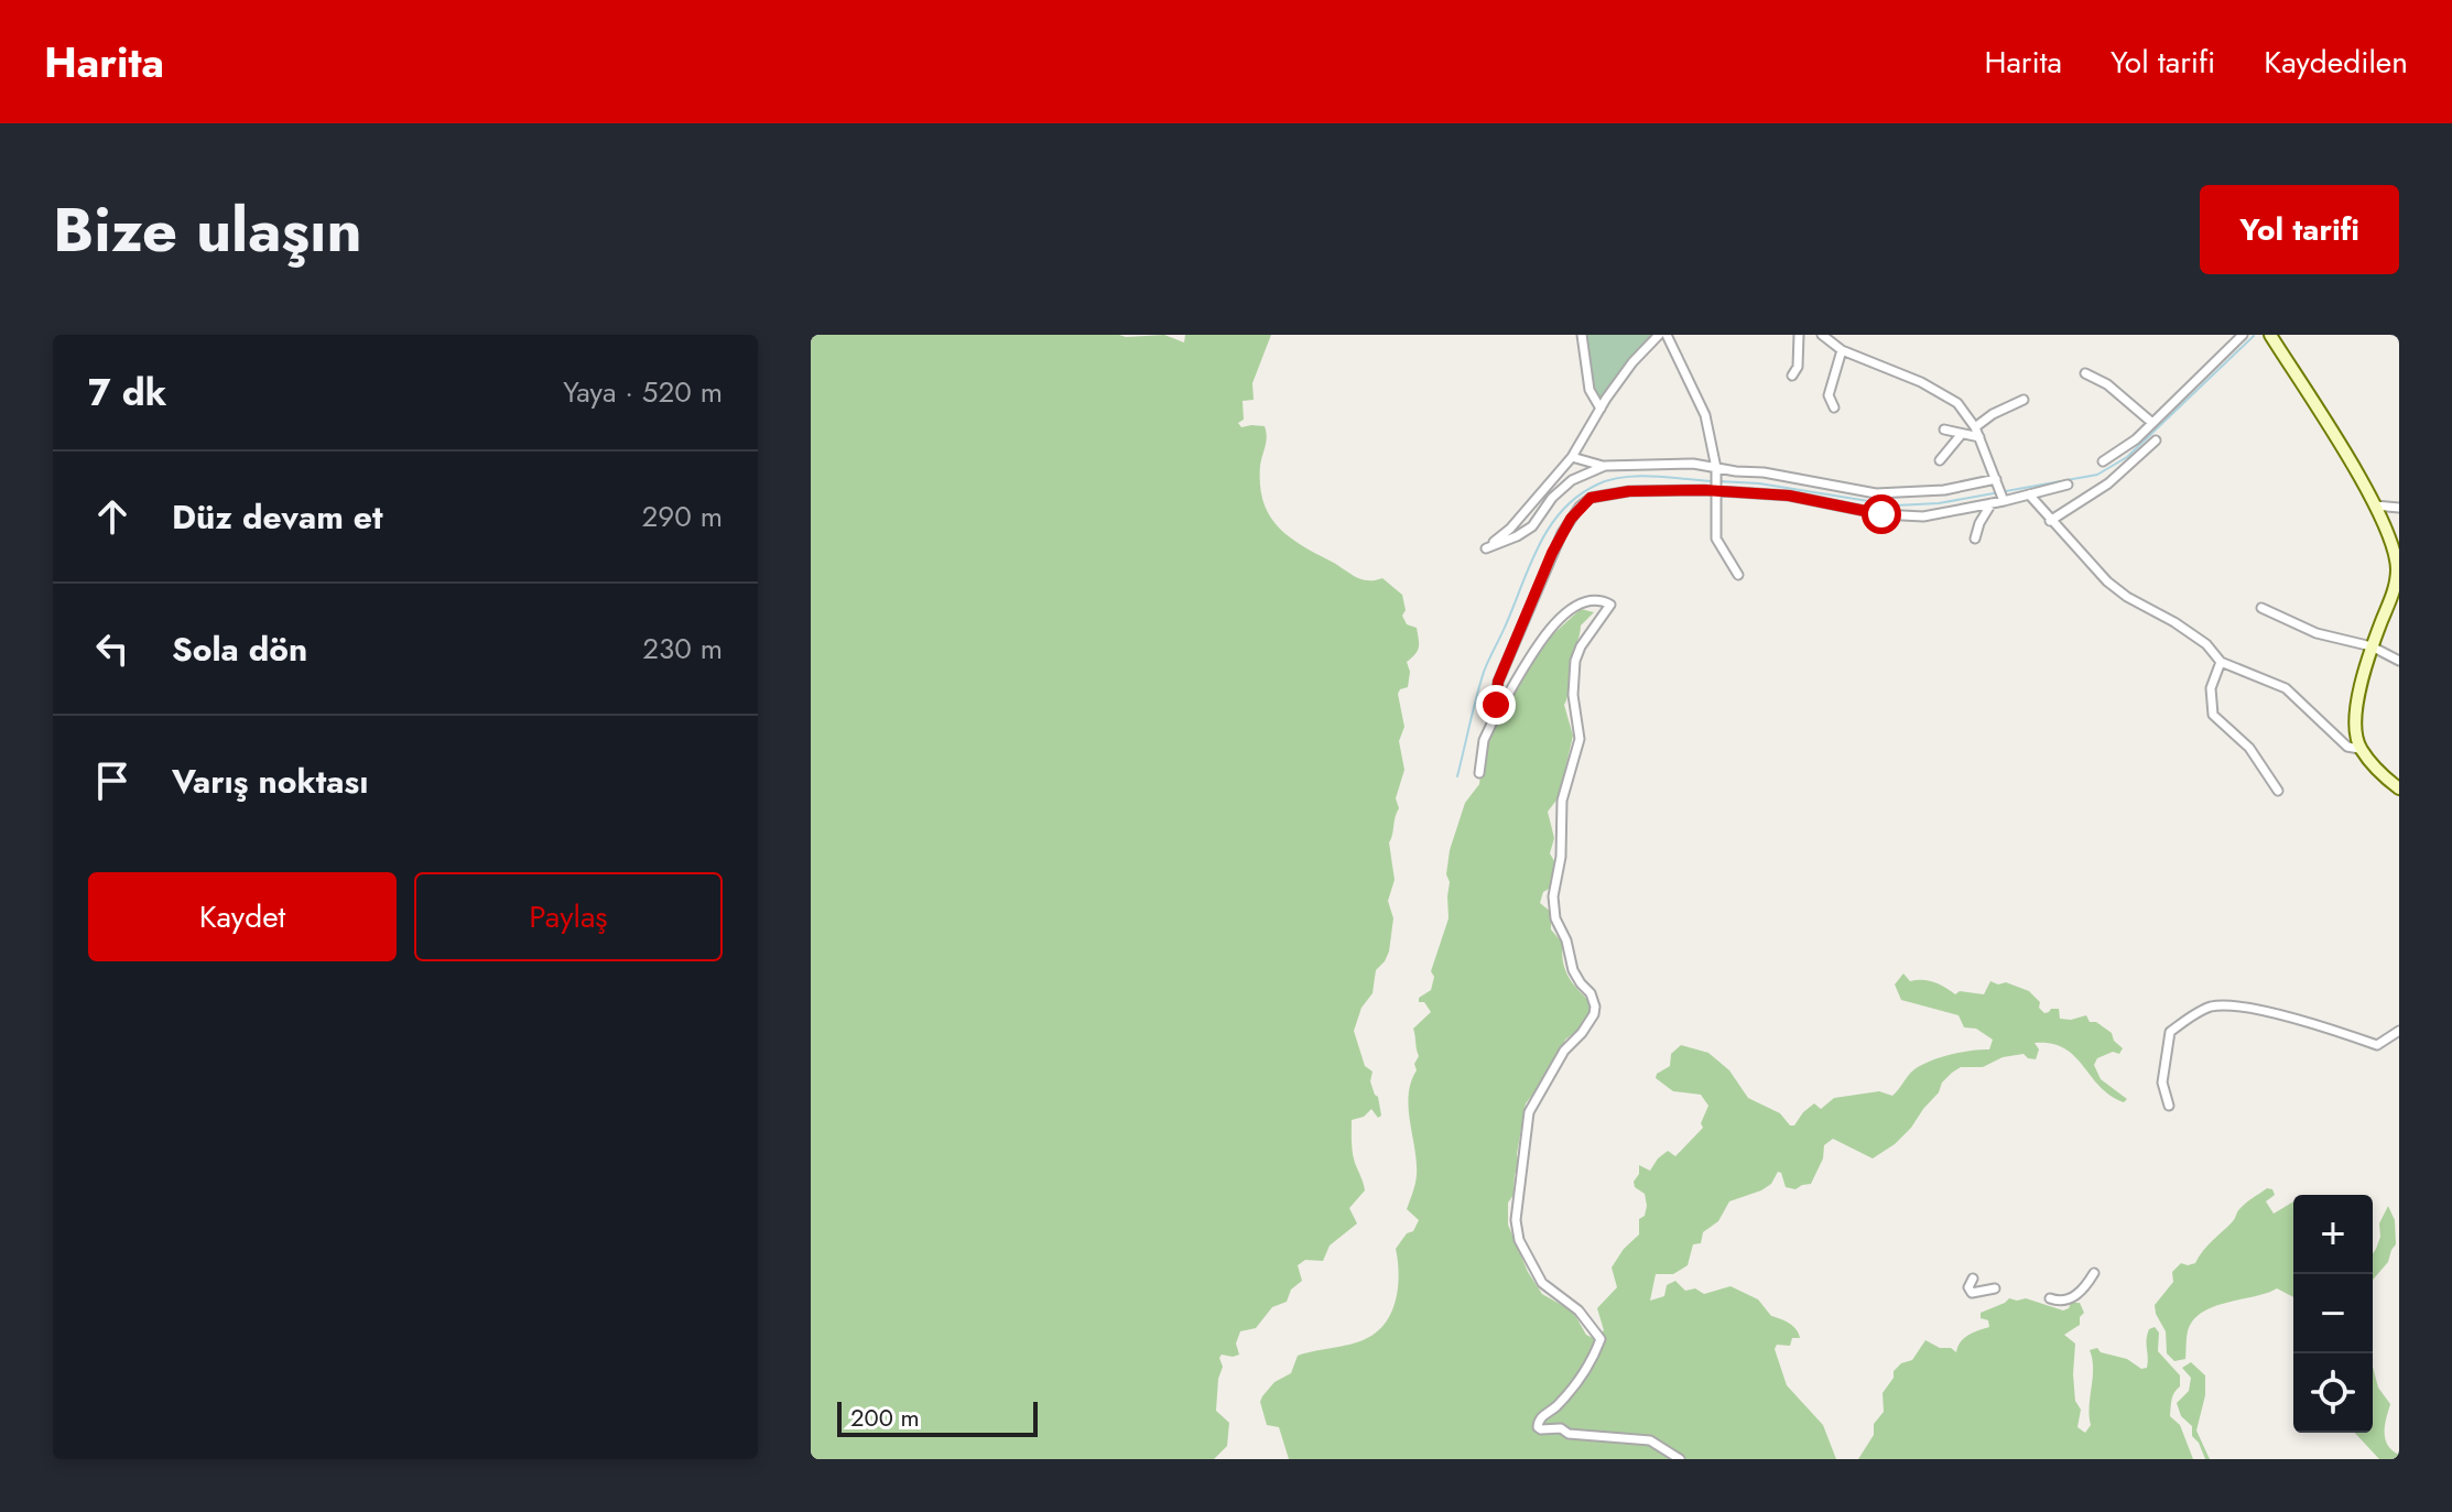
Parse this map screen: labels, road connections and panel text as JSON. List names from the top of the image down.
{
  "scale_bar": "200 m",
  "page": {
    "header": "Harita",
    "nav": ["Harita", "Yol tarifi", "Kaydedilen"],
    "title": "Bize ulaşın",
    "buttons": [
      "Yol tarifi",
      ["Kaydet", "Paylaş"]
    ],
    "heading": ["7 dk", "Yaya · 520 m"],
    "list": [
      ["Düz devam et", "290 m"],
      ["Sola dön", "230 m"],
      "Varış noktası"
    ],
    "map_buttons": ["+", "−"],
    "scale": "200 m"
  }
}
